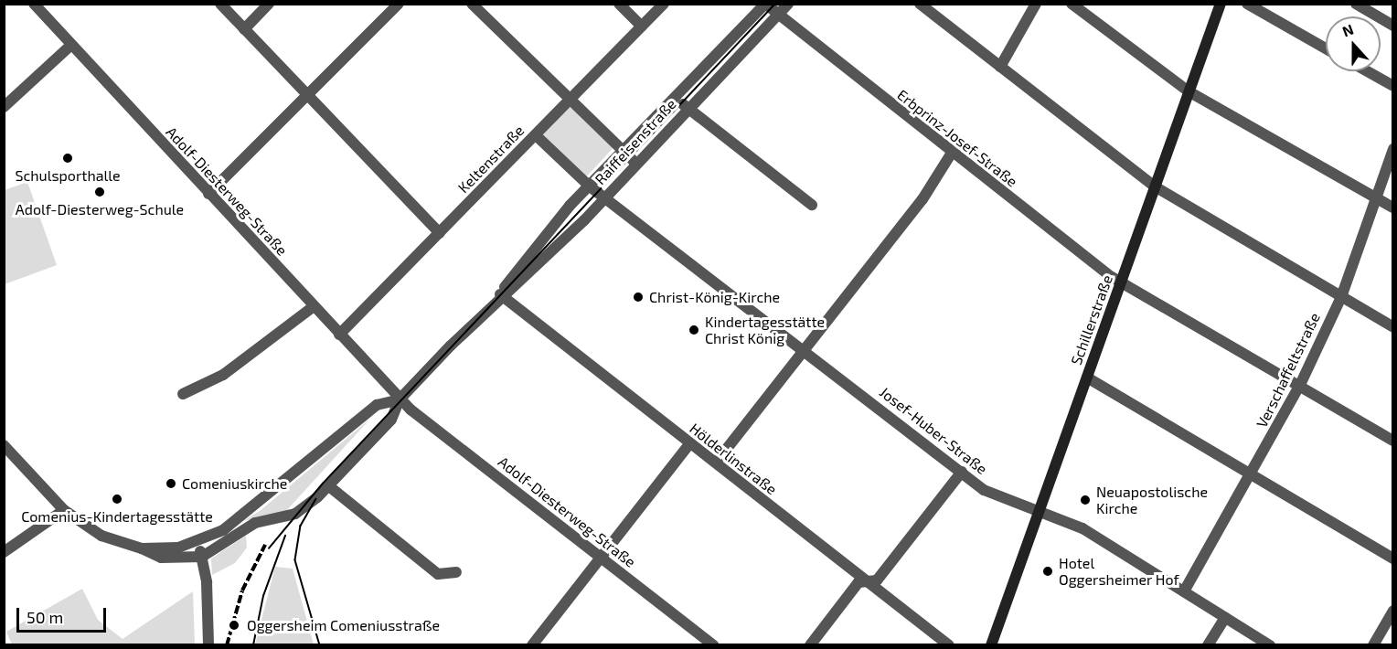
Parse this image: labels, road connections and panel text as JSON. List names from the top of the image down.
{
  "streets": {
    "street": [
      "Erbprinz-Josef-Straße",
      "Raiffeisenstraße",
      "Keltenstraße",
      "Adolf-Diesterweg-Straße",
      "Schillerstraße",
      "Verschaffeltstraße",
      "Josef-Huber-Straße",
      "Hölderlinstraße"
    ]
  },
  "crossings": [
    ["Erbprinz-Josef-Straße", "Raiffeisenstraße"],
    ["Erbprinz-Josef-Straße", "Schillerstraße"],
    ["Erbprinz-Josef-Straße", "Verschaffeltstraße"],
    ["Raiffeisenstraße", "Adolf-Diesterweg-Straße"],
    ["Raiffeisenstraße", "Josef-Huber-Straße"],
    ["Raiffeisenstraße", "Hölderlinstraße"],
    ["Keltenstraße", "Adolf-Diesterweg-Straße"],
    ["Keltenstraße", "Josef-Huber-Straße"],
    ["Schillerstraße", "Josef-Huber-Straße"],
    ["Verschaffeltstraße", "Josef-Huber-Straße"]
  ],
  "places": [
    "Schulsporthalle",
    "Adolf-Diesterweg-Schule",
    "Christ-König-Kirche",
    "Kindertagesstätte Christ König",
    "Comeniuskirche",
    "Comenius-Kindertagesstätte",
    "Neuapostolische Kirche",
    "Hotel Oggersheimer Hof",
    "Oggersheim Comeniusstraße"
  ],
  "scale_bar": "50 m",
  "north": "top"
}
